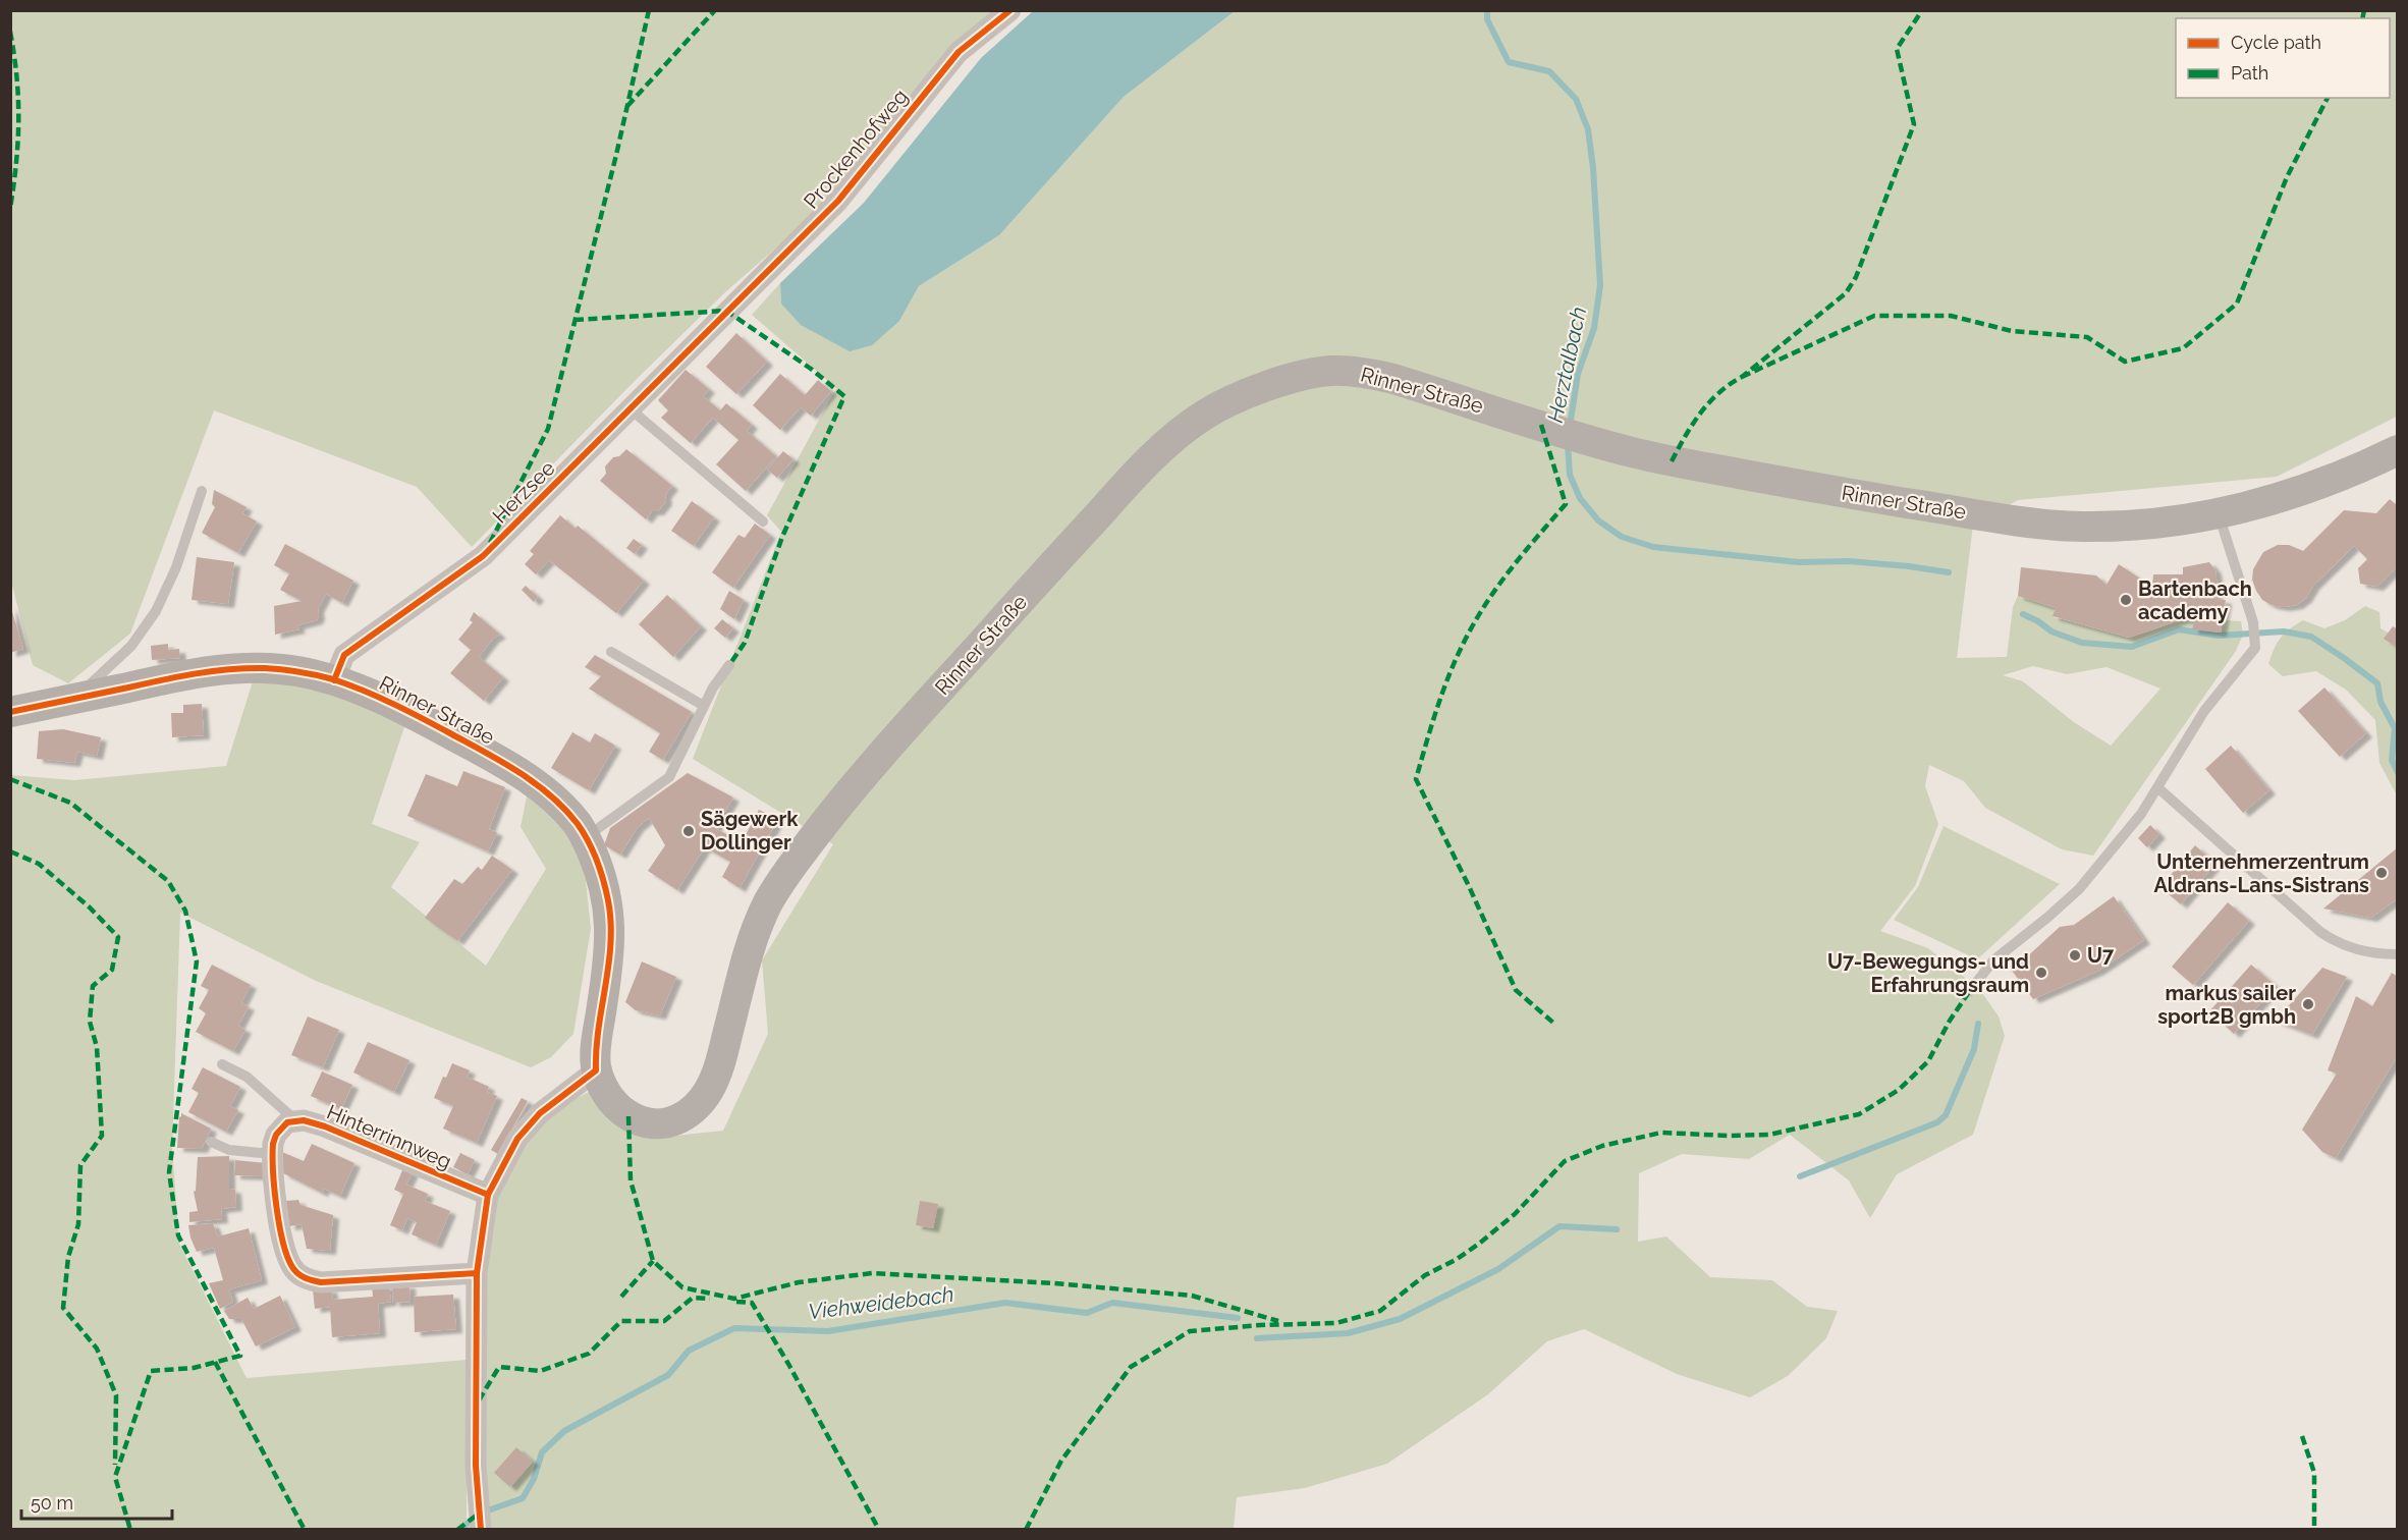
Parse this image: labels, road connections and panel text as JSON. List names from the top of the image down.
{
  "streets": {
    "main road": ["Rinner Straße"],
    "street": ["Prockenhofweg", "Herzsee", "Hinterrinnweg"]
  },
  "crossings": [
    ["Prockenhofweg", "Herzsee"],
    ["Rinner Straße", "Herzsee"]
  ],
  "water": ["Herztalbach", "Viehweidebach"],
  "places": [
    "Bartenbach academy",
    "Sägewerk Dollinger",
    "Unternehmerzentrum Aldrans-Lans-Sistrans",
    "U7",
    "U7-Bewegungs- und Erfahrungsraum",
    "markus sailer sport2B gmbh"
  ],
  "legend": ["Cycle path", "Path"],
  "scale_bar": "50 m"
}
